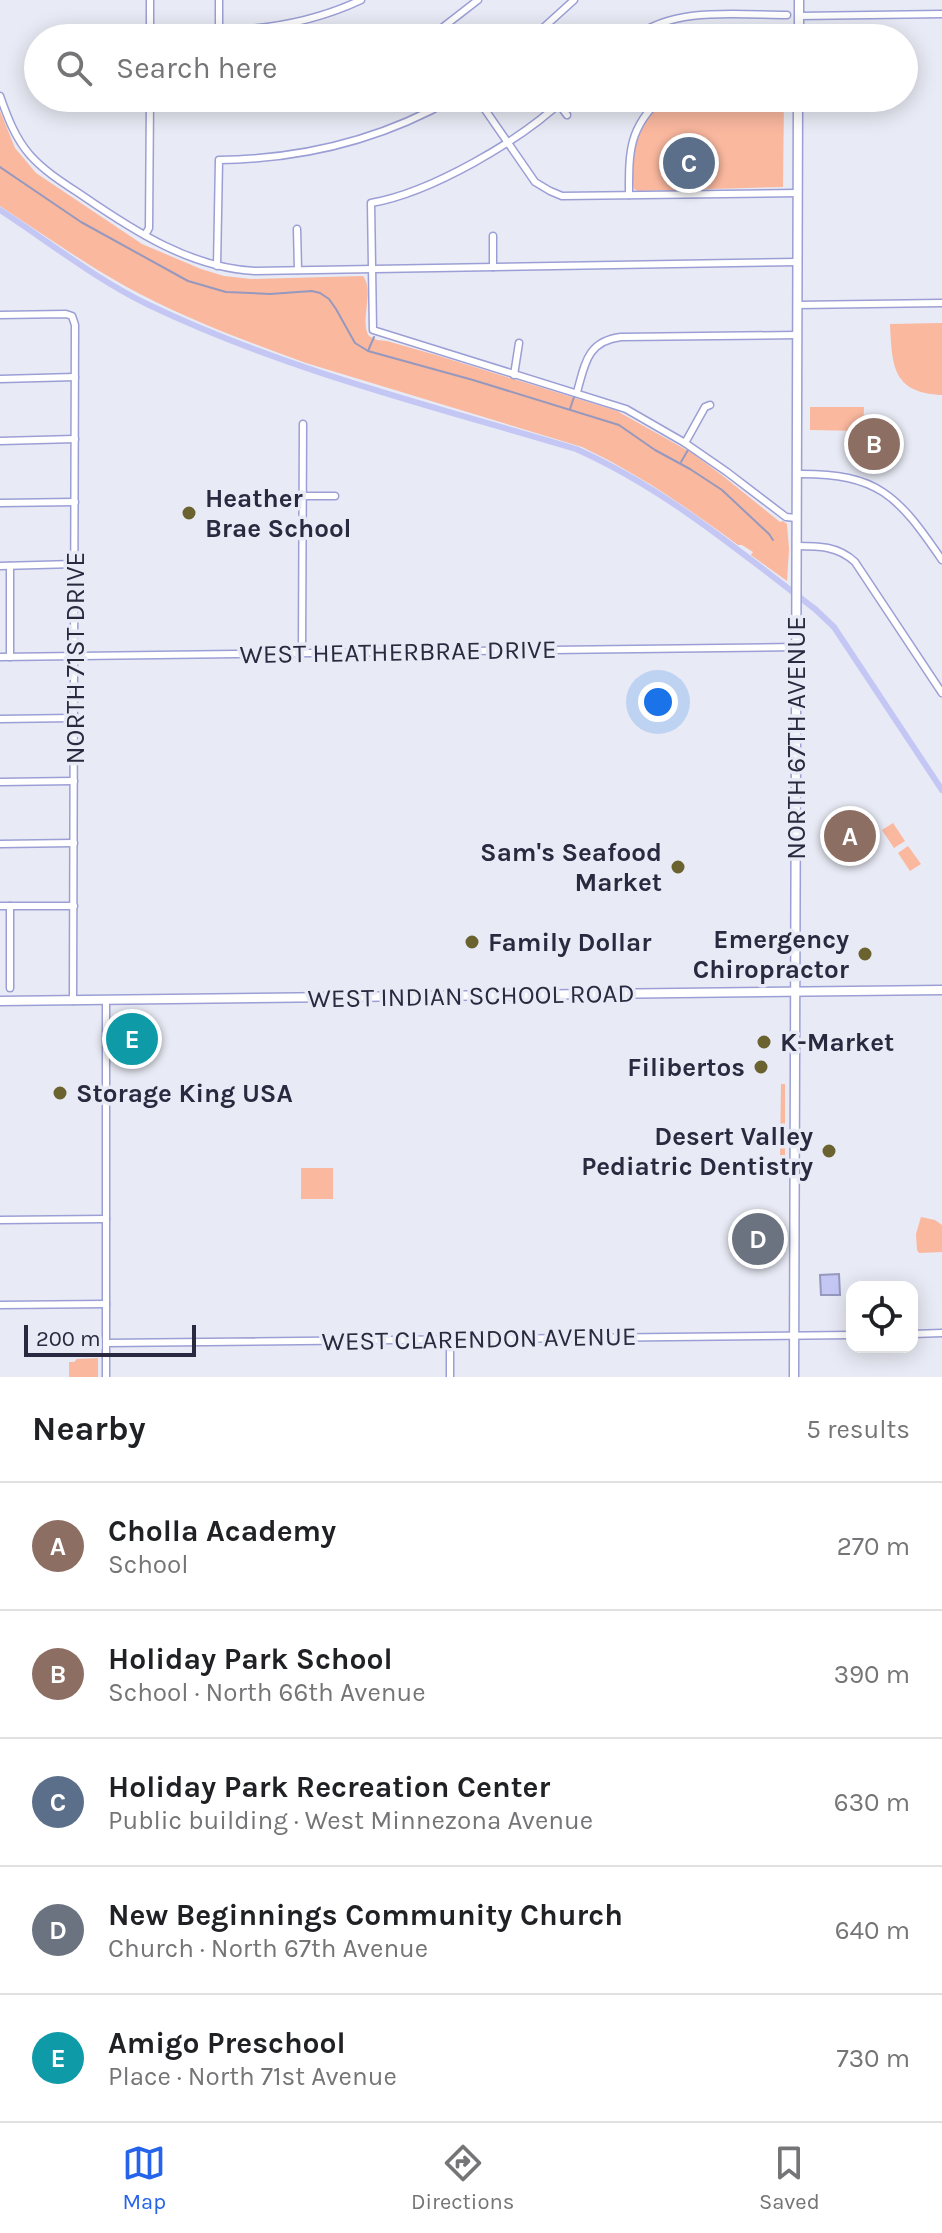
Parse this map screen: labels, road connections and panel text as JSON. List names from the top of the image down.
{
  "streets": {
    "main road": ["NORTH 67TH AVENUE", "WEST INDIAN SCHOOL ROAD"],
    "street": ["WEST HEATHERBRAE DRIVE", "NORTH 71ST DRIVE", "WEST CLARENDON AVENUE"]
  },
  "crossings": [
    ["WEST HEATHERBRAE DRIVE", "NORTH 71ST DRIVE"],
    ["WEST HEATHERBRAE DRIVE", "NORTH 67TH AVENUE"],
    ["NORTH 71ST DRIVE", "WEST INDIAN SCHOOL ROAD"],
    ["NORTH 67TH AVENUE", "WEST INDIAN SCHOOL ROAD"],
    ["NORTH 67TH AVENUE", "WEST CLARENDON AVENUE"]
  ],
  "places": [
    "Heather Brae School",
    "Sam's Seafood Market",
    "Family Dollar",
    "Emergency Chiropractor",
    "K-Market",
    "Filibertos",
    "Storage King USA",
    "Desert Valley Pediatric Dentistry"
  ],
  "scale_bar": "200 m",
  "page": {
    "search": "Search here",
    "pins": [
      "C",
      "B",
      "A",
      "E",
      "D"
    ],
    "scale": "200 m",
    "heading": ["Nearby", "5 results"],
    "list": [
      {
        "mark": "A",
        "name": "Cholla Academy",
        "note": "School",
        "value": "270 m"
      },
      {
        "mark": "B",
        "name": "Holiday Park School",
        "note": "School · North 66th Avenue",
        "value": "390 m"
      },
      {
        "mark": "C",
        "name": "Holiday Park Recreation Center",
        "note": "Public building · West Minnezona Avenue",
        "value": "630 m"
      },
      {
        "mark": "D",
        "name": "New Beginnings Community Church",
        "note": "Church · North 67th Avenue",
        "value": "640 m"
      },
      {
        "mark": "E",
        "name": "Amigo Preschool",
        "note": "Place · North 71st Avenue",
        "value": "730 m"
      }
    ],
    "nav": ["Map", "Directions", "Saved"]
  }
}
